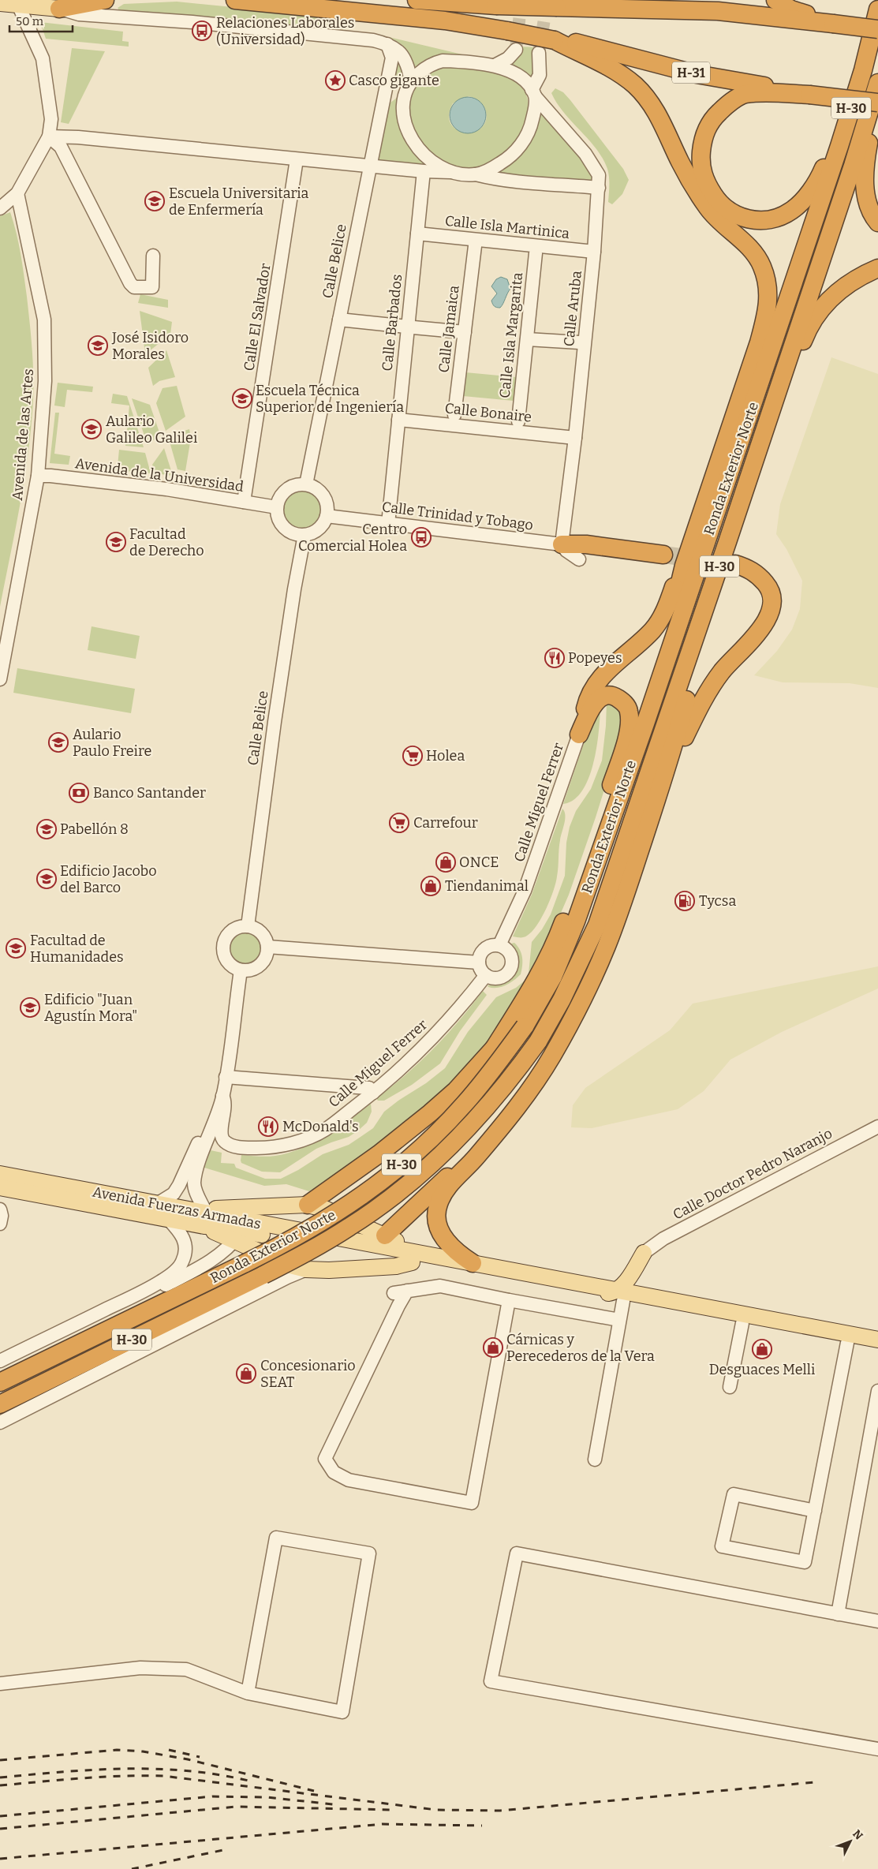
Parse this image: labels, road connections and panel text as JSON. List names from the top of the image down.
{
  "streets": {
    "highway": ["H-31", "H-30", "Ronda Exterior Norte"],
    "main road": ["Avenida Fuerzas Armadas"],
    "street": [
      "Calle Isla Martinica",
      "Calle Belice",
      "Calle Aruba",
      "Calle El Salvador",
      "Calle Barbados",
      "Calle Jamaica",
      "Calle Isla Margarita",
      "Calle Bonaire",
      "Avenida de las Artes",
      "Avenida de la Universidad",
      "Calle Trinidad y Tobago",
      "Calle Miguel Ferrer",
      "Calle Doctor Pedro Naranjo"
    ]
  },
  "crossings": [
    ["H-31", "Ronda Exterior Norte"],
    ["Calle Isla Martinica", "Calle Aruba"],
    ["Calle Isla Martinica", "Calle Barbados"],
    ["Calle Belice", "Avenida de la Universidad"],
    ["Calle Belice", "Calle Trinidad y Tobago"],
    ["Calle Aruba", "Calle Bonaire"],
    ["Calle Aruba", "Calle Trinidad y Tobago"],
    ["Calle El Salvador", "Avenida de la Universidad"],
    ["Calle Barbados", "Calle Bonaire"],
    ["Calle Barbados", "Calle Trinidad y Tobago"],
    ["Avenida de las Artes", "Avenida de la Universidad"],
    ["Avenida de la Universidad", "Calle Trinidad y Tobago"]
  ],
  "places": {
    "bus stop": ["Relaciones Laborales (Universidad)", "Centro Comercial Holea"],
    "place": ["Casco gigante"],
    "school or university": [
      "Escuela Universitaria de Enfermería",
      "José Isidoro Morales",
      "Escuela Técnica Superior de Ingeniería",
      "Aulario Galileo Galilei",
      "Facultad de Derecho",
      "Aulario Paulo Freire",
      "Pabellón 8",
      "Edificio Jacobo del Barco",
      "Facultad de Humanidades",
      "Edificio \"Juan Agustín Mora\""
    ],
    "restaurant": ["Popeyes", "McDonald's"],
    "supermarket": ["Holea", "Carrefour"],
    "bank": ["Banco Santander"],
    "shop": [
      "ONCE",
      "Tiendanimal",
      "Cárnicas y Perecederos de la Vera",
      "Desguaces Melli",
      "Concesionario SEAT"
    ],
    "fuel station": ["Tycsa"]
  },
  "scale_bar": "50 m",
  "north": "top right"
}
